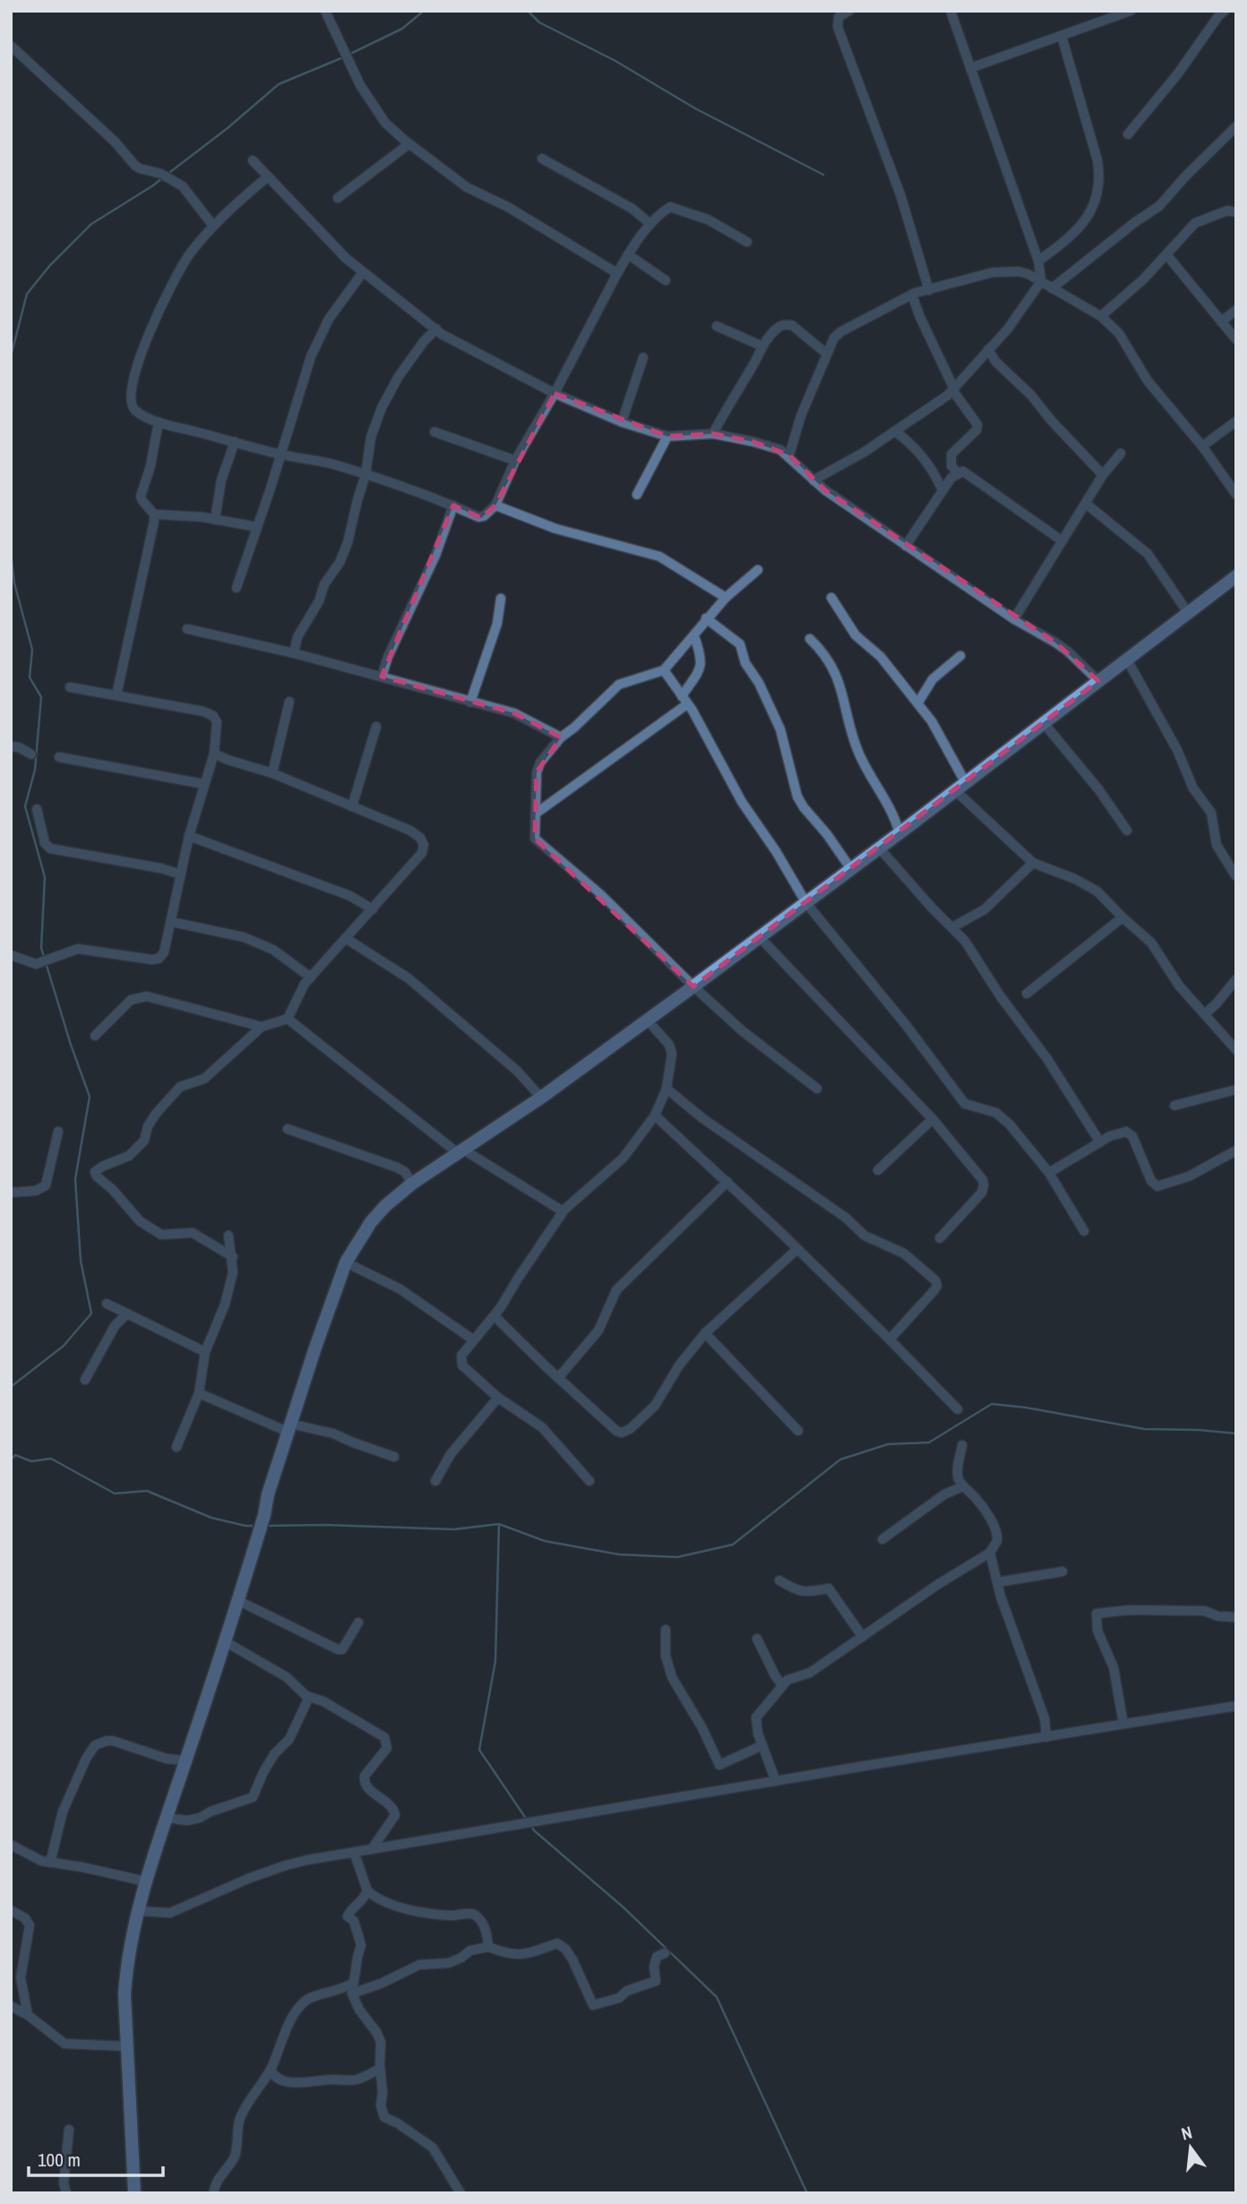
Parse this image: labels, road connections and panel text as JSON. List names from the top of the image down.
{
  "scale_bar": "100 m",
  "north": "top"
}
